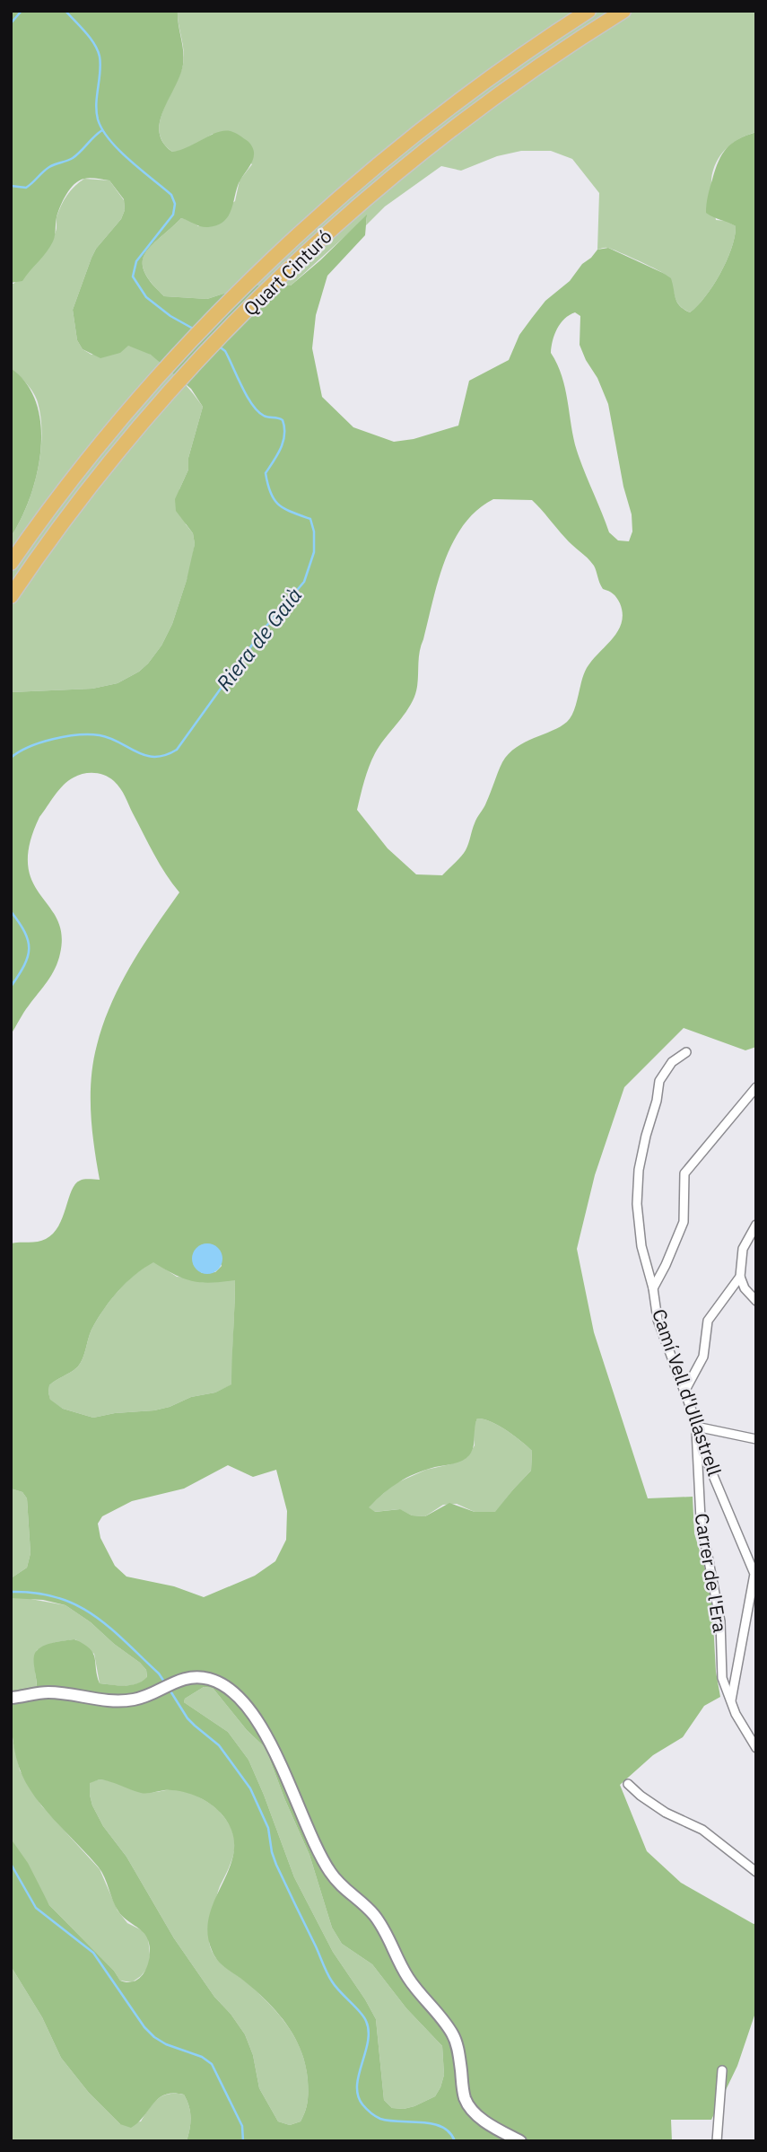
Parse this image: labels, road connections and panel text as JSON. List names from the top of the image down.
{
  "streets": {
    "highway": ["Quart Cinturó"],
    "street": ["Camí Vell d'Ullastrell", "Carrer de l'Era"]
  },
  "crossings": [
    ["Camí Vell d'Ullastrell", "Carrer de l'Era"]
  ],
  "water": ["Riera de Gaià"]
}
